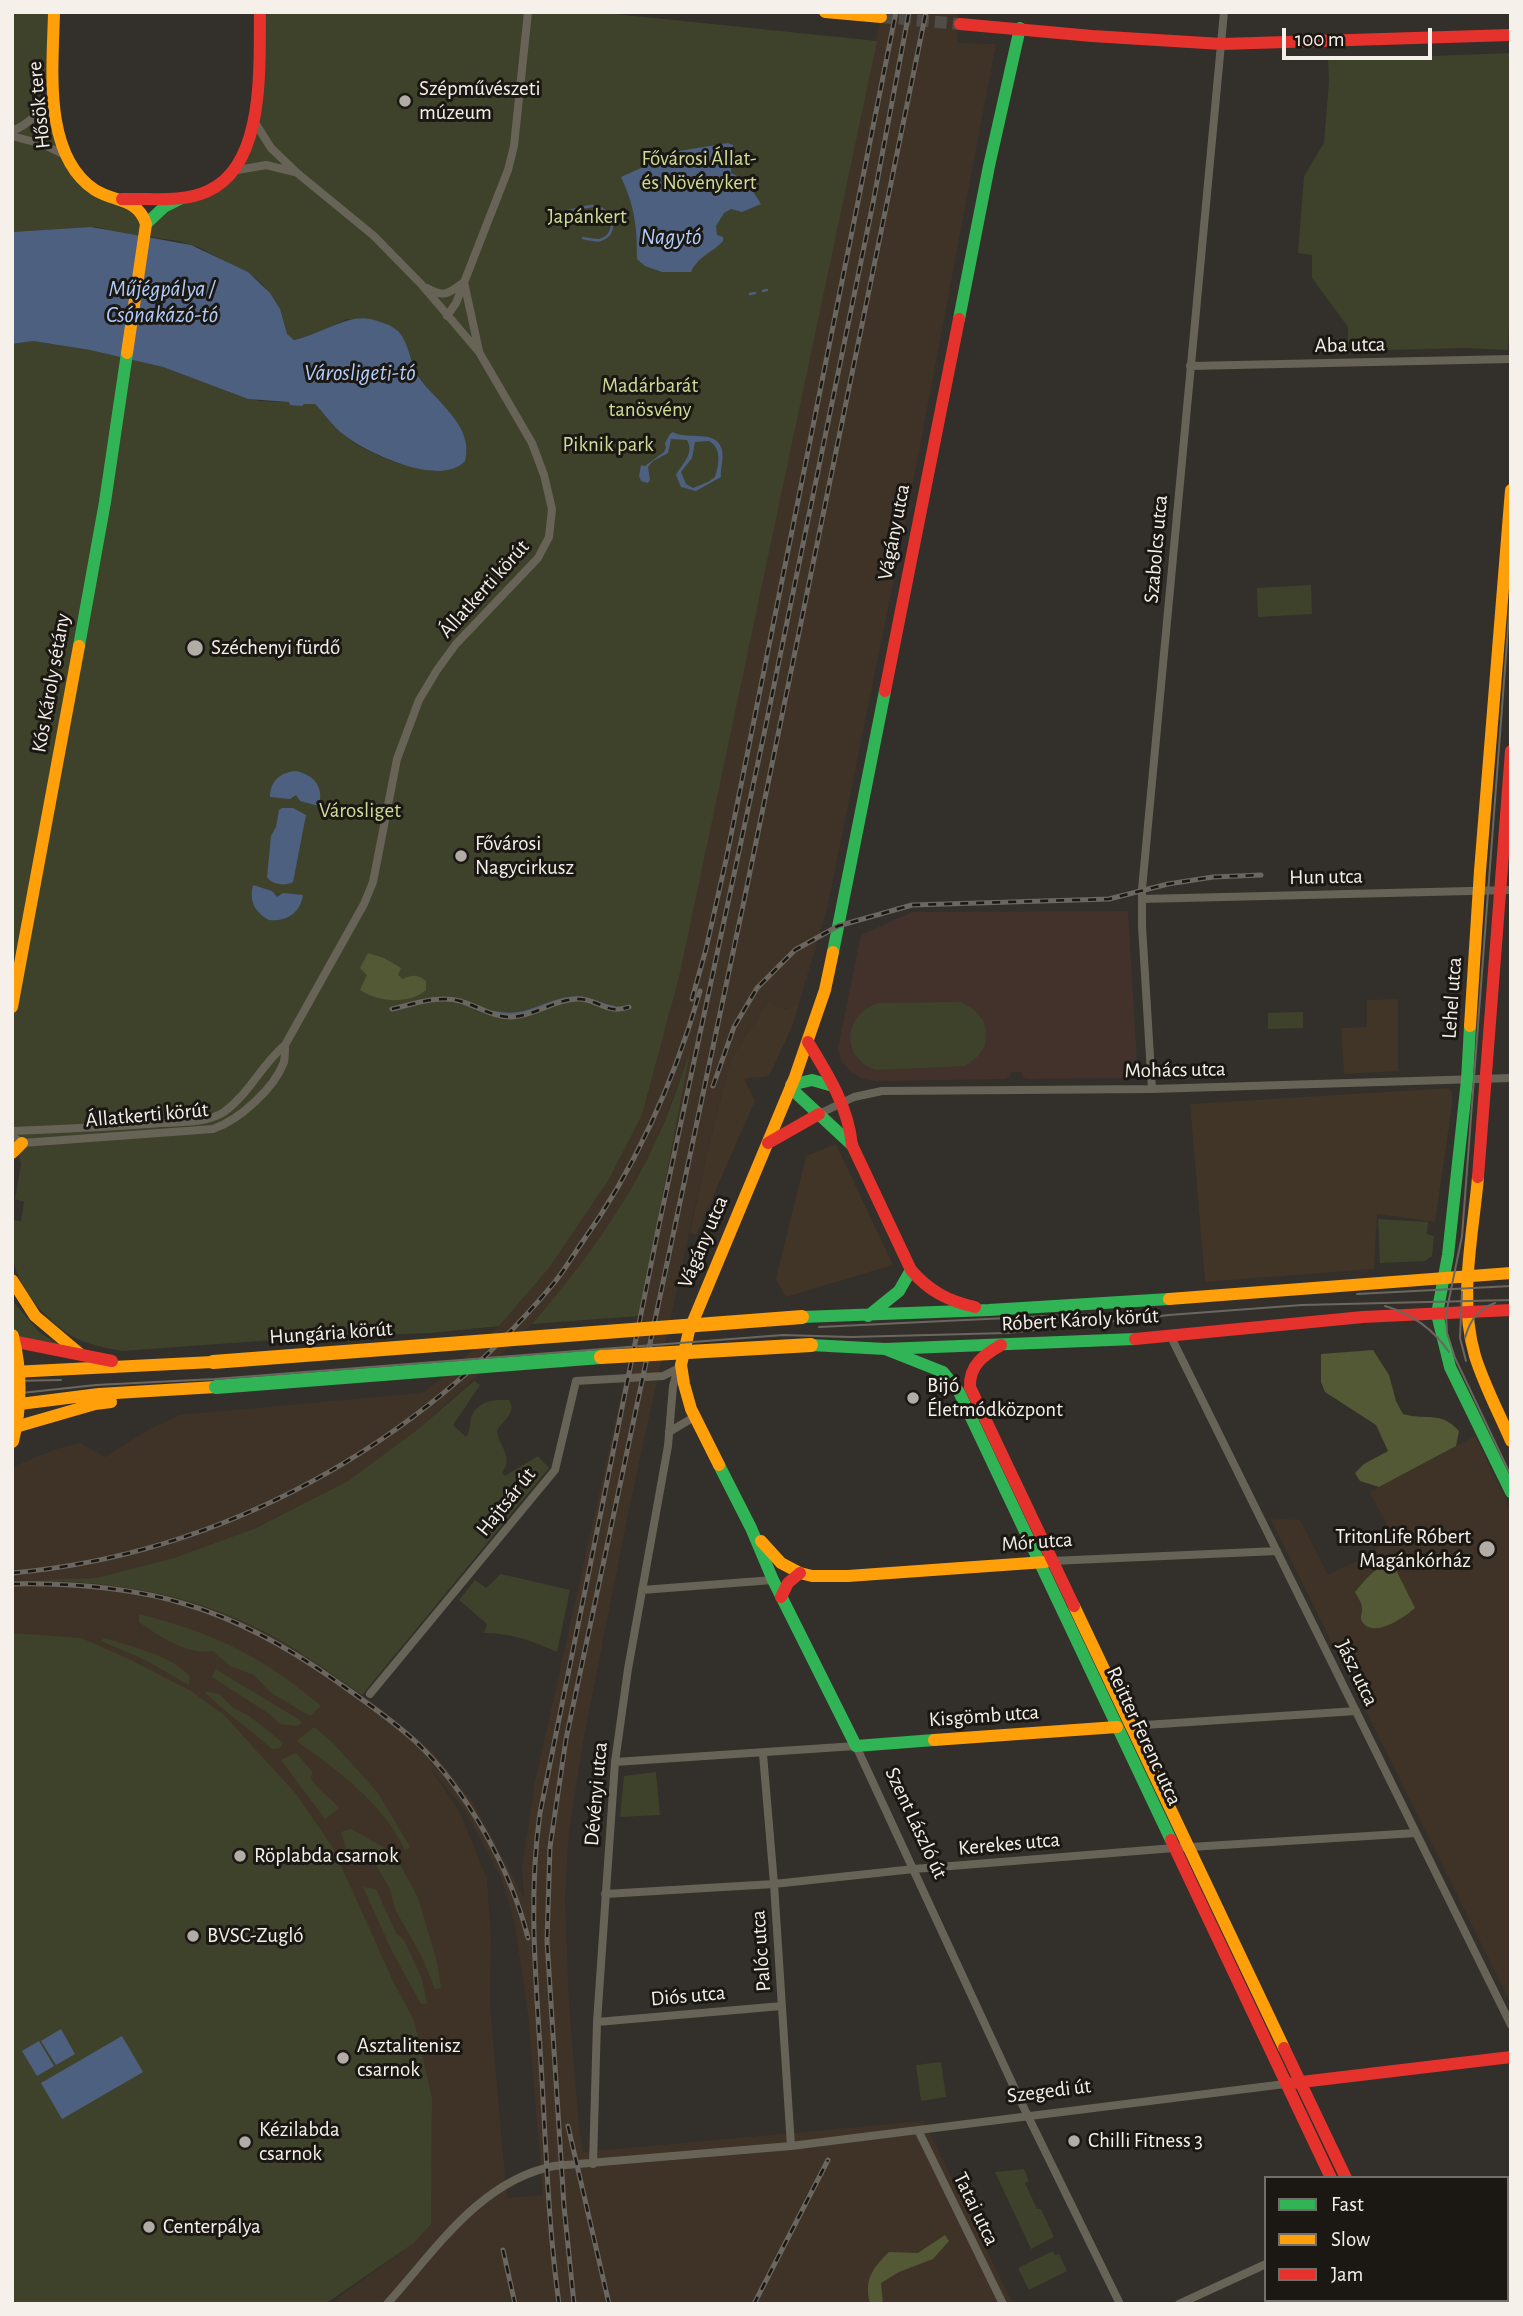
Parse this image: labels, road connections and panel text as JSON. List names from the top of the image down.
{
  "streets": {
    "street": [
      "Hősök tere",
      "Aba utca",
      "Vágány utca",
      "Szabolcs utca",
      "Állatkerti körút",
      "Kós Károly sétány",
      "Hun utca",
      "Lehel utca",
      "Mohács utca",
      "Róbert Károly körút",
      "Hungária körút",
      "Hajtsár út",
      "Mór utca",
      "Jász utca",
      "Kisgömb utca",
      "Reitter Ferenc utca",
      "Dévényi utca",
      "Szent László út",
      "Kerekes utca",
      "Palóc utca",
      "Diós utca",
      "Szegedi út",
      "Tatai utca"
    ]
  },
  "crossings": [
    ["Hősök tere", "Állatkerti körút"],
    ["Hősök tere", "Kós Károly sétány"],
    ["Aba utca", "Szabolcs utca"],
    ["Vágány utca", "Hajtsár út"],
    ["Vágány utca", "Dévényi utca"],
    ["Vágány utca", "Szent László út"],
    ["Szabolcs utca", "Hun utca"],
    ["Szabolcs utca", "Mohács utca"],
    ["Hun utca", "Lehel utca"],
    ["Lehel utca", "Mohács utca"],
    ["Lehel utca", "Róbert Károly körút"],
    ["Róbert Károly körút", "Hungária körút"],
    ["Róbert Károly körút", "Jász utca"],
    ["Róbert Károly körút", "Reitter Ferenc utca"],
    ["Hajtsár út", "Dévényi utca"],
    ["Hajtsár út", "Szent László út"],
    ["Mór utca", "Jász utca"],
    ["Mór utca", "Reitter Ferenc utca"],
    ["Jász utca", "Kisgömb utca"],
    ["Jász utca", "Kerekes utca"],
    ["Kisgömb utca", "Reitter Ferenc utca"],
    ["Kisgömb utca", "Dévényi utca"],
    ["Kisgömb utca", "Szent László út"],
    ["Kisgömb utca", "Palóc utca"],
    ["Reitter Ferenc utca", "Kerekes utca"],
    ["Reitter Ferenc utca", "Szegedi út"],
    ["Dévényi utca", "Szent László út"],
    ["Dévényi utca", "Kerekes utca"],
    ["Dévényi utca", "Diós utca"],
    ["Dévényi utca", "Szegedi út"],
    ["Szent László út", "Kerekes utca"],
    ["Szent László út", "Szegedi út"],
    ["Kerekes utca", "Palóc utca"],
    ["Palóc utca", "Diós utca"],
    ["Palóc utca", "Szegedi út"],
    ["Szegedi út", "Tatai utca"]
  ],
  "water": ["Nagytó", "Műjégpálya / Csónakázó-tó", "Városligeti-tó"],
  "parks": [
    "Fővárosi Állat- és Növénykert",
    "Japánkert",
    "Madárbarát tanösvény",
    "Piknik park",
    "Városliget"
  ],
  "places": [
    "Szépművészeti múzeum",
    "Széchenyi fürdő",
    "Fővárosi Nagycirkusz",
    "Bijó Életmódközpont",
    "TritonLife Róbert Magánkórház",
    "Röplabda csarnok",
    "BVSC-Zugló",
    "Asztalitenisz csarnok",
    "Chilli Fitness 3",
    "Kézilabda csarnok",
    "Centerpálya"
  ],
  "legend": ["Fast", "Slow", "Jam"],
  "scale_bar": "100 m"
}
